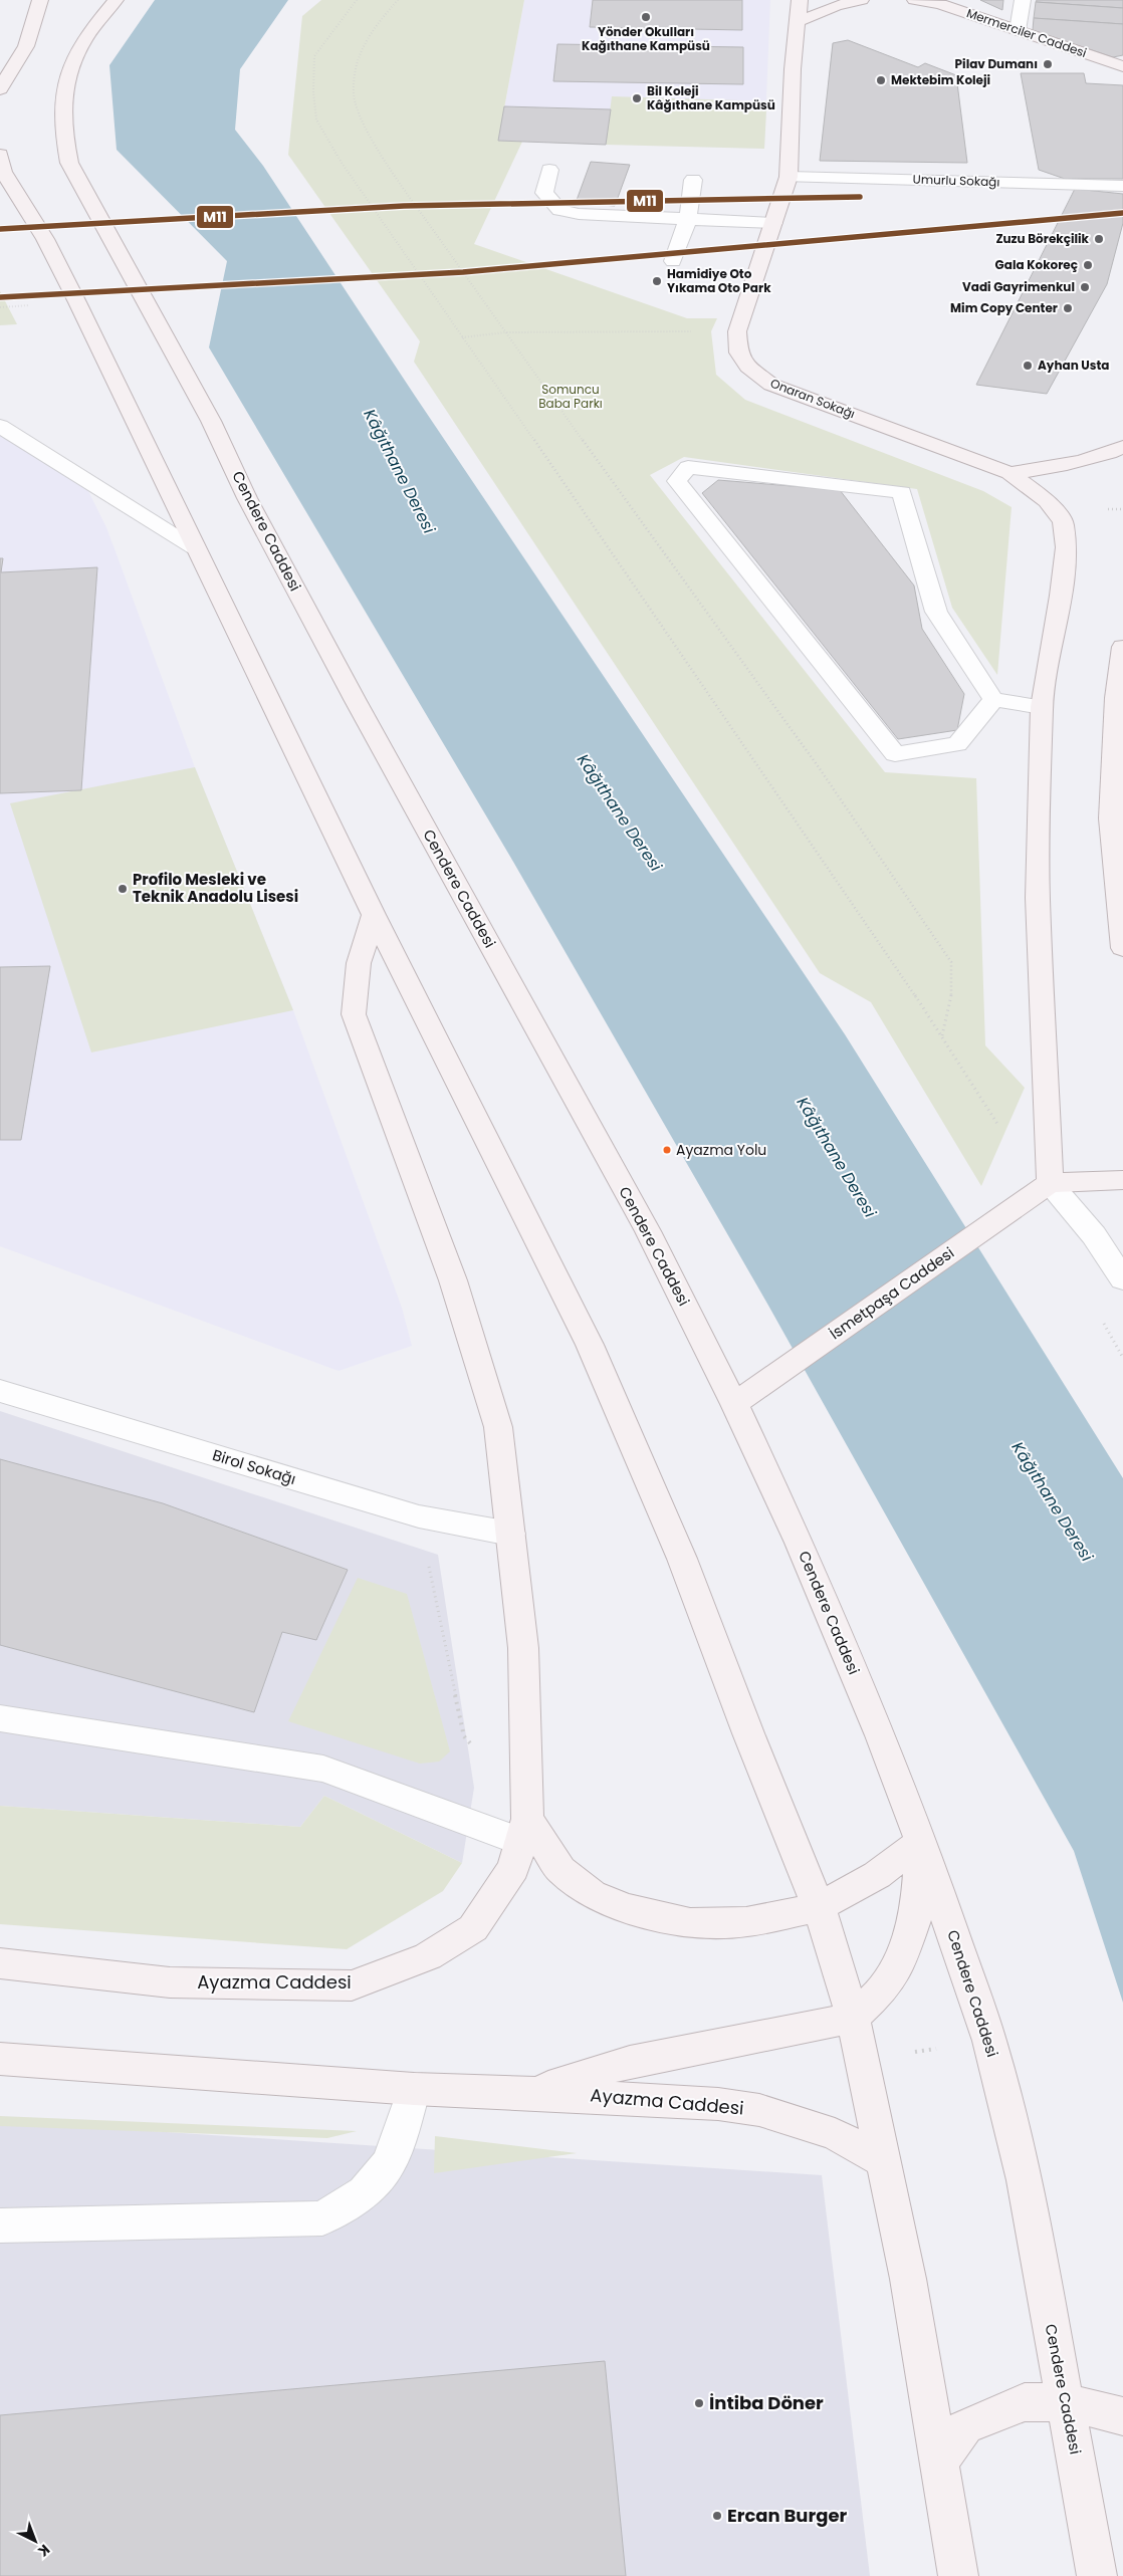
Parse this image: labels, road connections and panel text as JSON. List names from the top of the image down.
{
  "streets": {
    "main road": [
      "Mermerciler Caddesi",
      "Onaran Sokağı",
      "Cendere Caddesi",
      "İsmetpaşa Caddesi",
      "Ayazma Caddesi"
    ],
    "street": ["Umurlu Sokağı", "Birol Sokağı"]
  },
  "crossings": [
    ["Umurlu Sokağı", "Onaran Sokağı"],
    ["Cendere Caddesi", "İsmetpaşa Caddesi"]
  ],
  "water": ["Kâğıthane Deresi"],
  "parks": ["Somuncu Baba Parkı"],
  "places": [
    "Yönder Okulları Kağıthane Kampüsü",
    "Pilav Dumanı",
    "Mektebim Koleji",
    "Bil Koleji Kâğıthane Kampüsü",
    "Zuzu Börekçilik",
    "Gala Kokoreç",
    "Hamidiye Oto Yıkama Oto Park",
    "Vadi Gayrimenkul",
    "Mim Copy Center",
    "Ayhan Usta",
    "Profilo Mesleki ve Teknik Anadolu Lisesi",
    "Ayazma Yolu",
    "İntiba Döner",
    "Ercan Burger"
  ],
  "lines": ["transit line M11"],
  "north": "bottom right"
}
